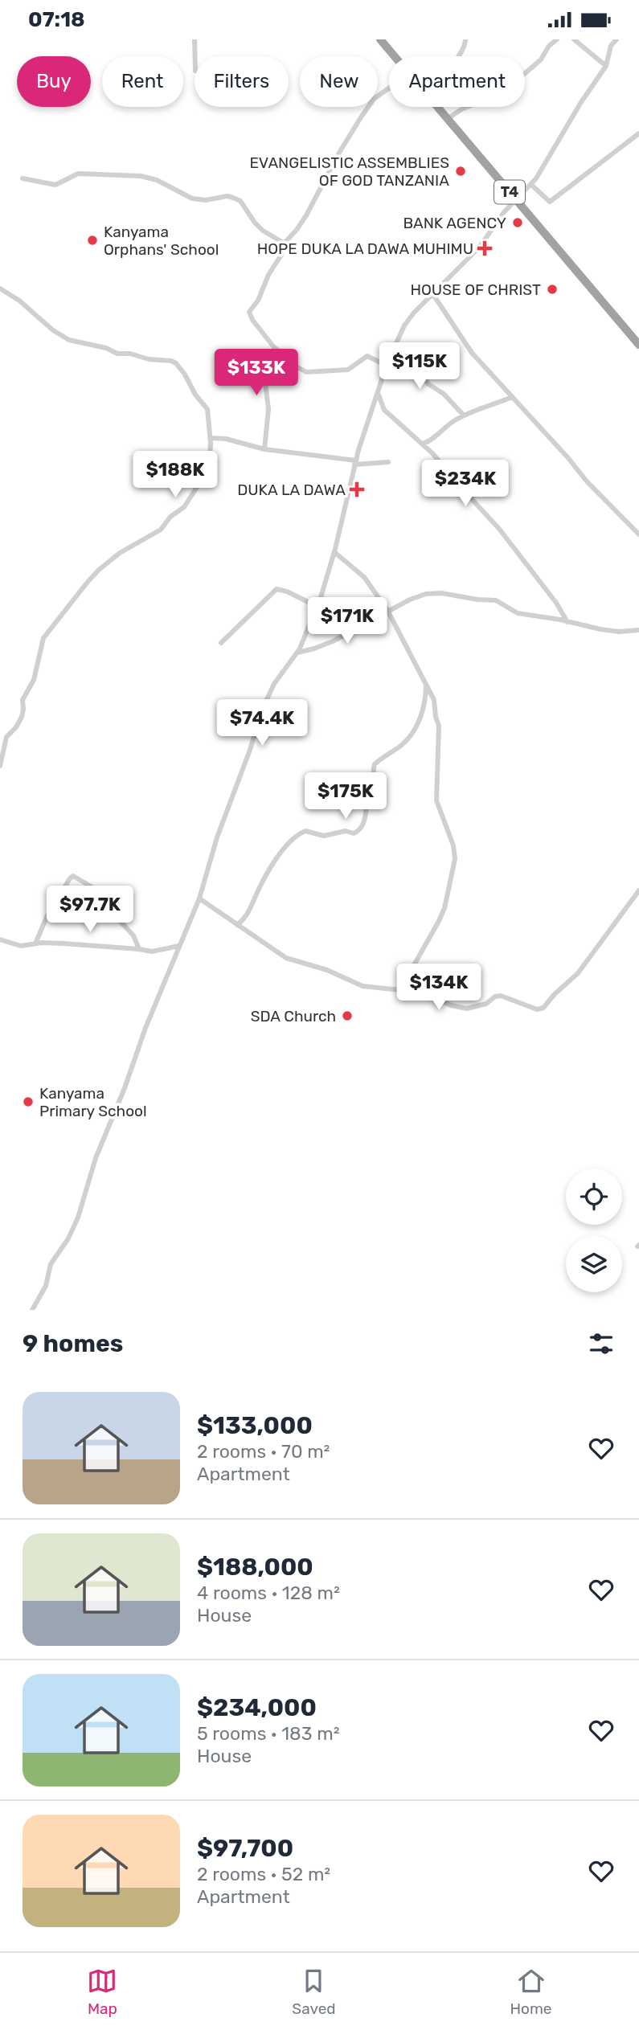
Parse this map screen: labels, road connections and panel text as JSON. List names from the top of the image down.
{
  "streets": {
    "highway": ["T4"]
  },
  "places": {
    "other": [
      "EVANGELISTIC ASSEMBLIES OF GOD TANZANIA",
      "BANK AGENCY",
      "Kanyama Orphans' School",
      "HOUSE OF CHRIST",
      "SDA Church",
      "Kanyama Primary School"
    ],
    "health": ["HOPE DUKA LA DAWA MUHIMU", "DUKA LA DAWA"]
  },
  "page": {
    "status": "07:18",
    "chip": [
      "Buy",
      "Rent",
      "Filters",
      "New",
      "Apartment"
    ],
    "price": [
      "$115K",
      "$133K",
      "$188K",
      "$234K",
      "$171K",
      "$74.4K",
      "$175K",
      "$97.7K",
      "$134K"
    ],
    "heading": "9 homes",
    "list": [
      {
        "name": "$133,000",
        "note": "2 rooms · 70 m² · Apartment"
      },
      {
        "name": "$188,000",
        "note": "4 rooms · 128 m² · House"
      },
      {
        "name": "$234,000",
        "note": "5 rooms · 183 m² · House"
      },
      {
        "name": "$97,700",
        "note": "2 rooms · 52 m² · Apartment"
      }
    ],
    "tabs": ["Map", "Saved", "Home"]
  }
}
